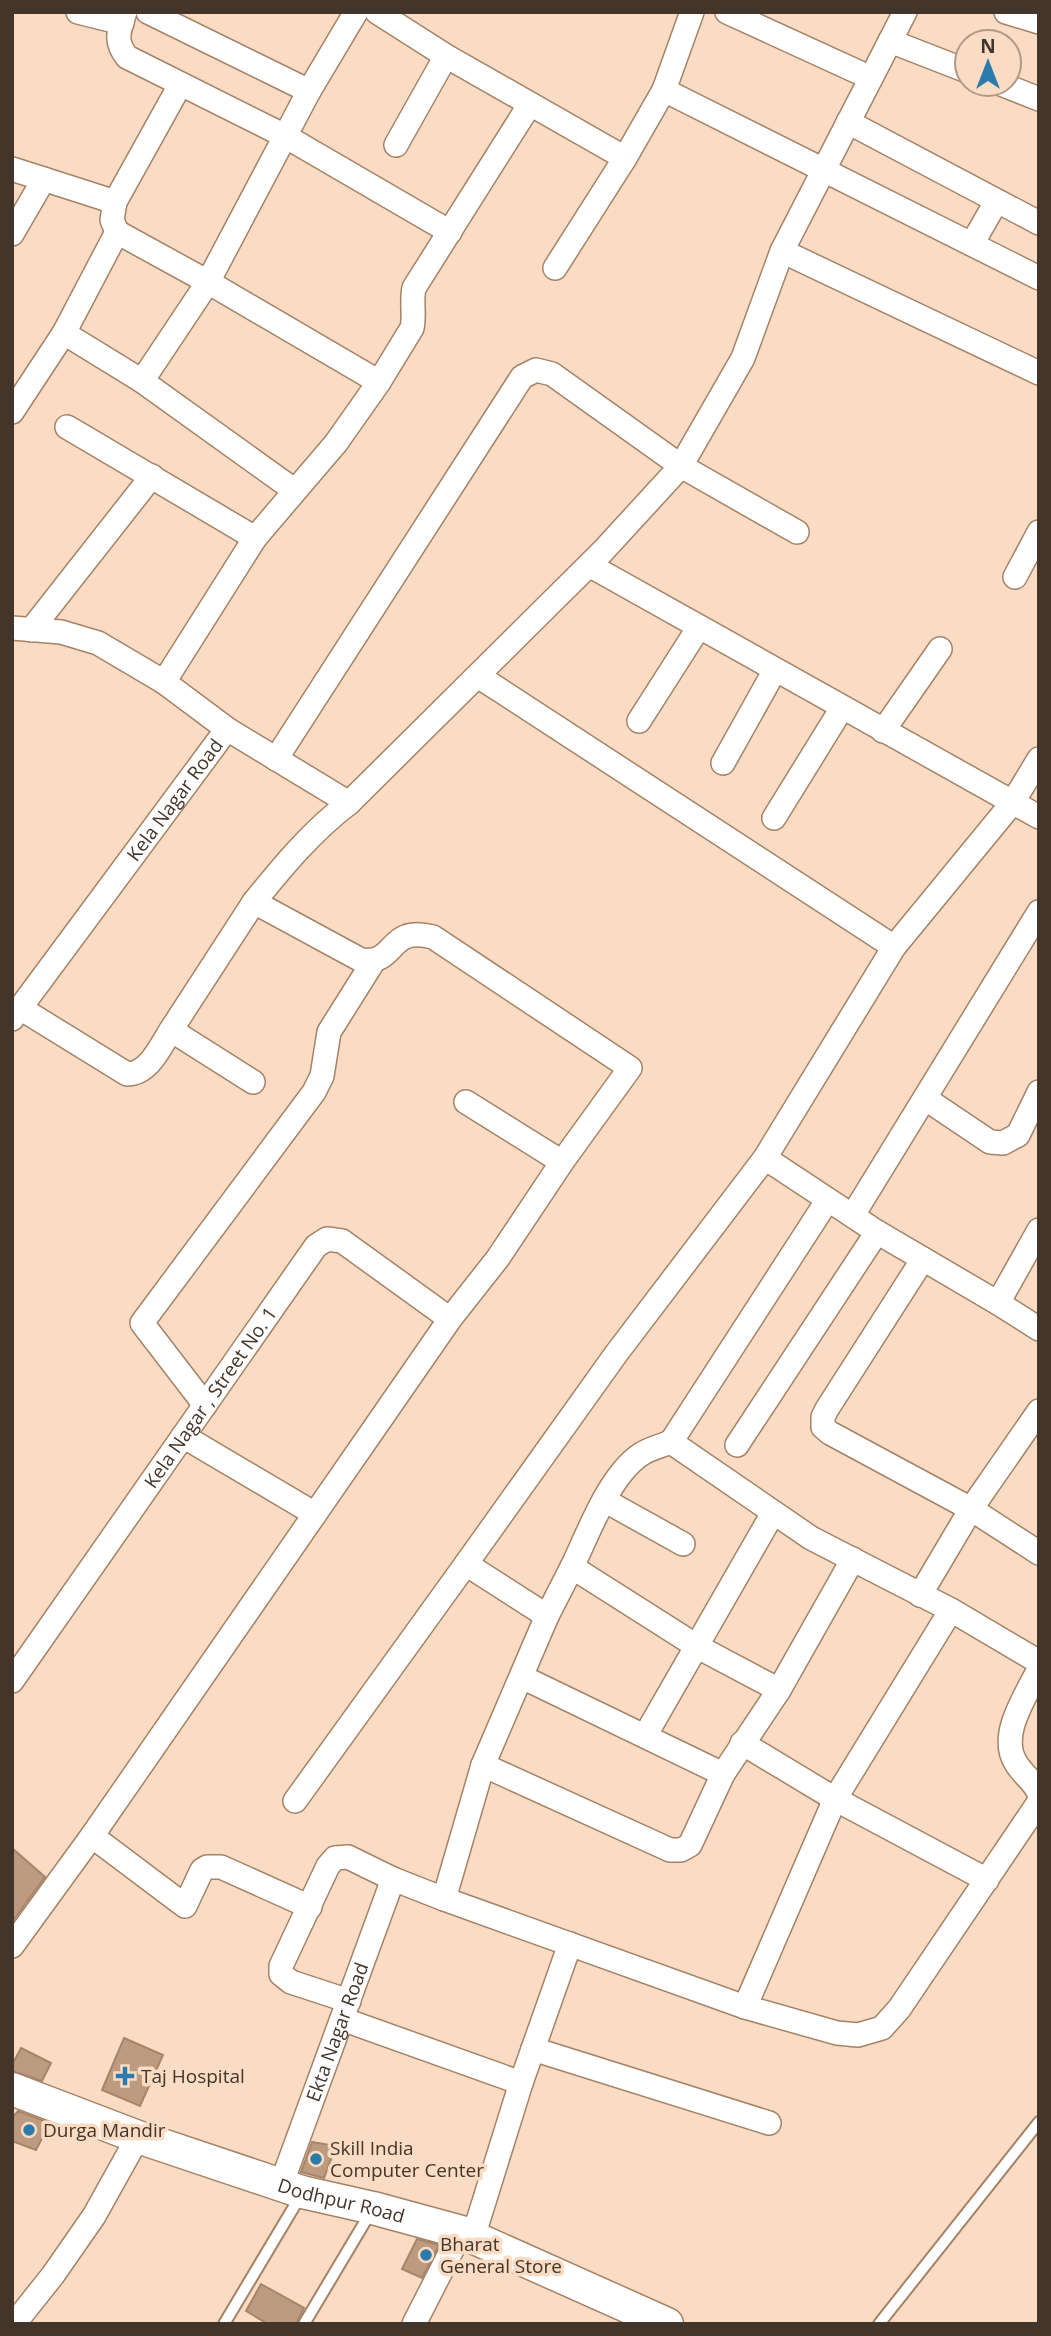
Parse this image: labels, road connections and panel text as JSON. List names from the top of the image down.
{
  "streets": {
    "street": [
      "Kela Nagar Road",
      "Kela Nagar , Street No. 1",
      "Ekta Nagar Road",
      "Dodhpur Road"
    ]
  },
  "crossings": [
    ["Ekta Nagar Road", "Dodhpur Road"]
  ],
  "places": {
    "health": ["Taj Hospital"],
    "other": ["Durga Mandir", "Skill India Computer Center", "Bharat General Store"]
  },
  "north": "top"
}
